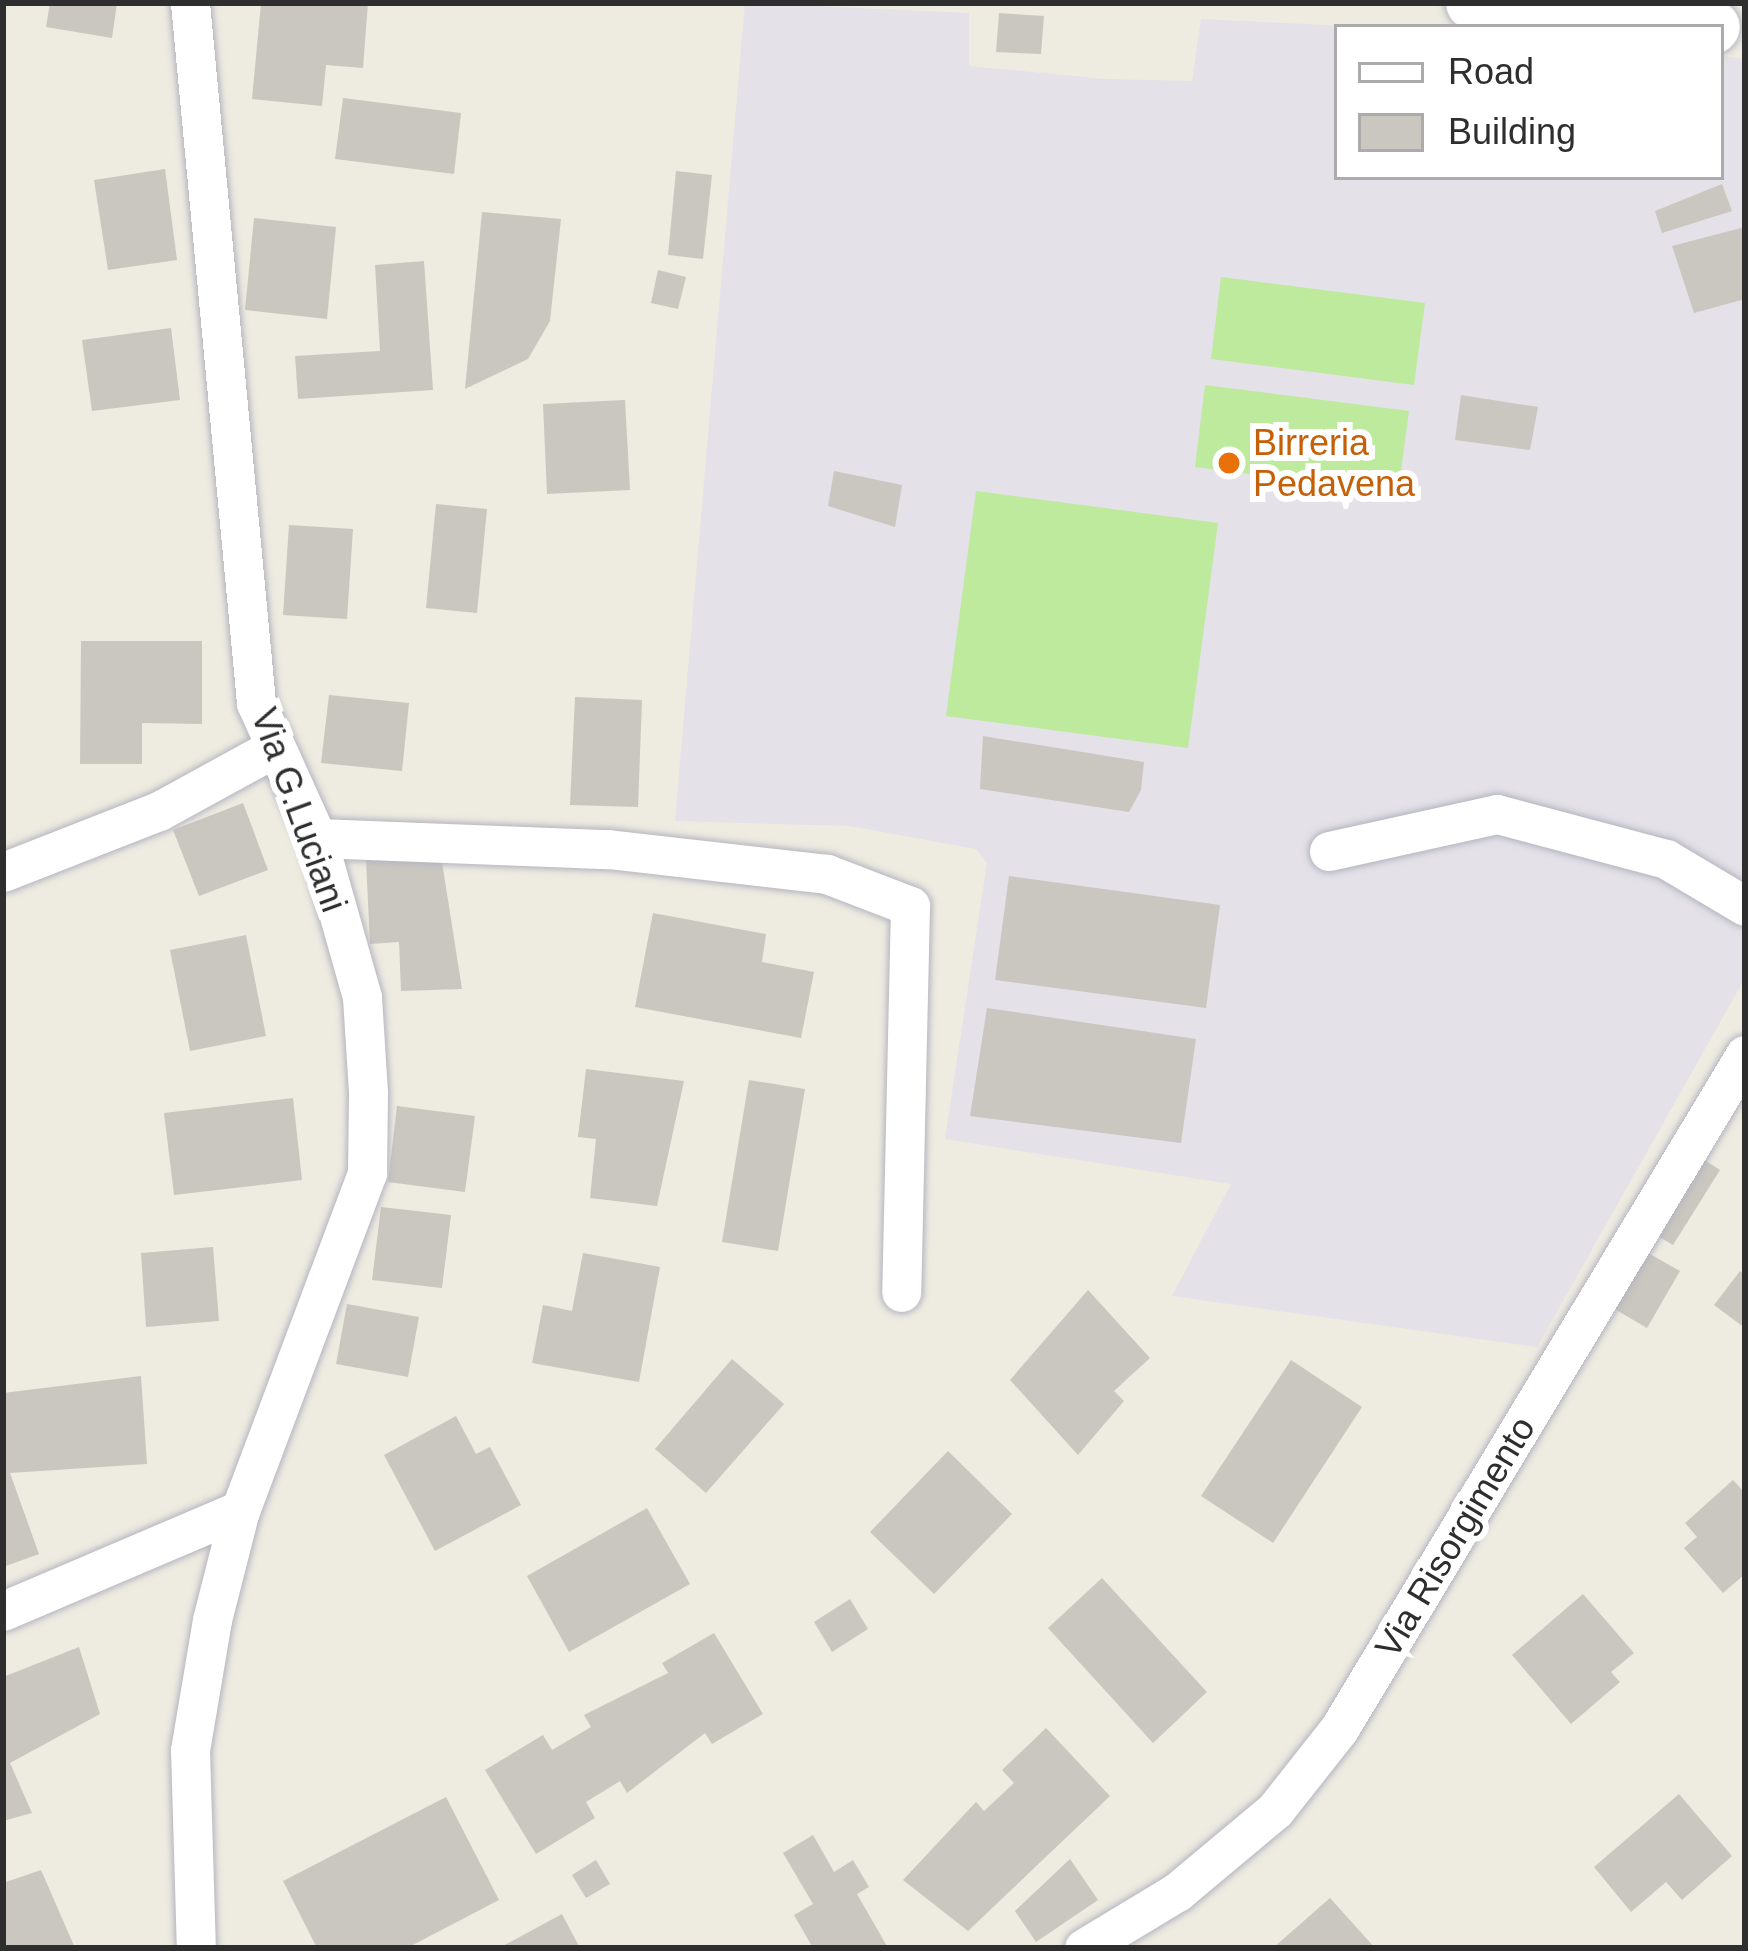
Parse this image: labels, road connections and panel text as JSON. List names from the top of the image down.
{
  "streets": {
    "street": ["Via G.Luciani", "Via Risorgimento"]
  },
  "places": ["Birreria Pedavena"],
  "legend": ["Road", "Building"]
}
